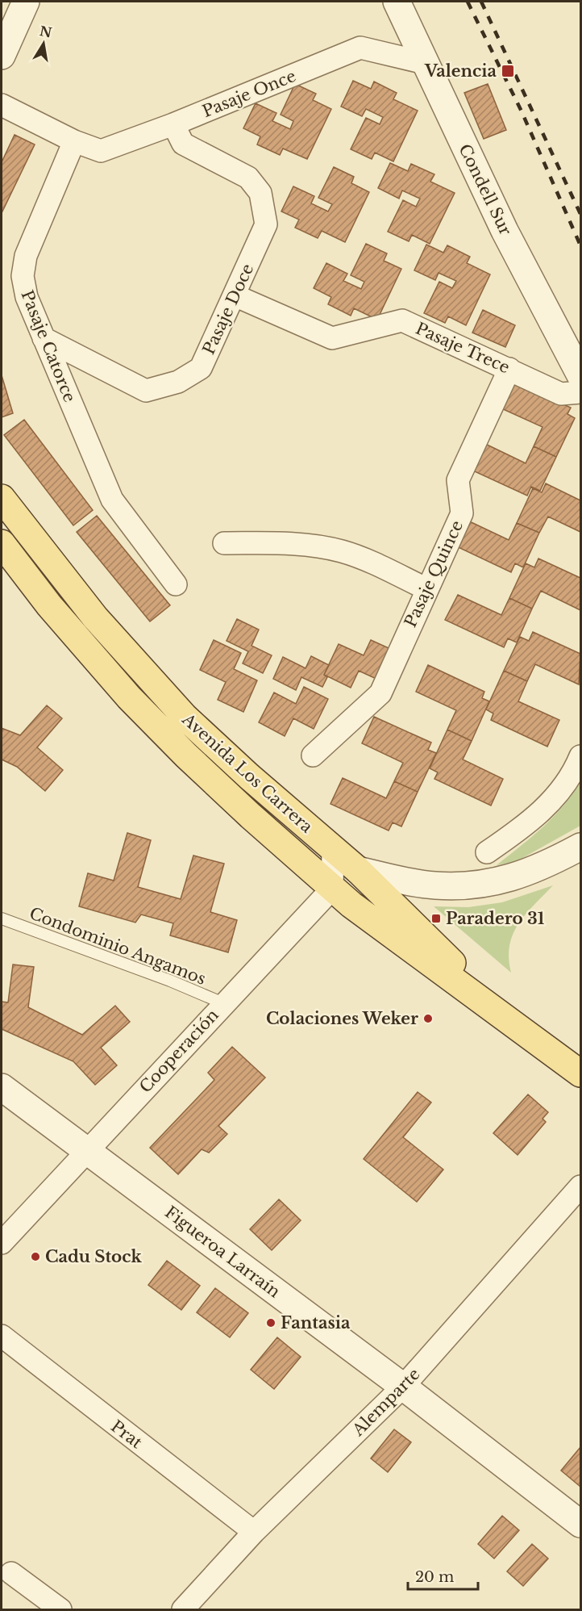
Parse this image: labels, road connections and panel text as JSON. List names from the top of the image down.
{
  "streets": {
    "main road": ["Avenida Los Carrera"],
    "street": [
      "Pasaje Once",
      "Condell Sur",
      "Pasaje Doce",
      "Pasaje Catorce",
      "Pasaje Trece",
      "Pasaje Quince",
      "Cooperación",
      "Figueroa Larraín",
      "Alemparte",
      "Prat"
    ],
    "lane": ["Condominio Angamos"]
  },
  "crossings": [
    ["Pasaje Once", "Condell Sur"],
    ["Pasaje Once", "Pasaje Doce"],
    ["Pasaje Once", "Pasaje Catorce"],
    ["Pasaje Doce", "Pasaje Catorce"],
    ["Pasaje Doce", "Pasaje Trece"],
    ["Pasaje Trece", "Pasaje Quince"],
    ["Avenida Los Carrera", "Cooperación"],
    ["Condominio Angamos", "Cooperación"],
    ["Cooperación", "Figueroa Larraín"],
    ["Figueroa Larraín", "Alemparte"],
    ["Alemparte", "Prat"]
  ],
  "places": {
    "transit": ["Valencia", "Paradero 31"],
    "other": ["Colaciones Weker", "Cadu Stock", "Fantasia"]
  },
  "scale_bar": "20 m",
  "north": "top"
}
